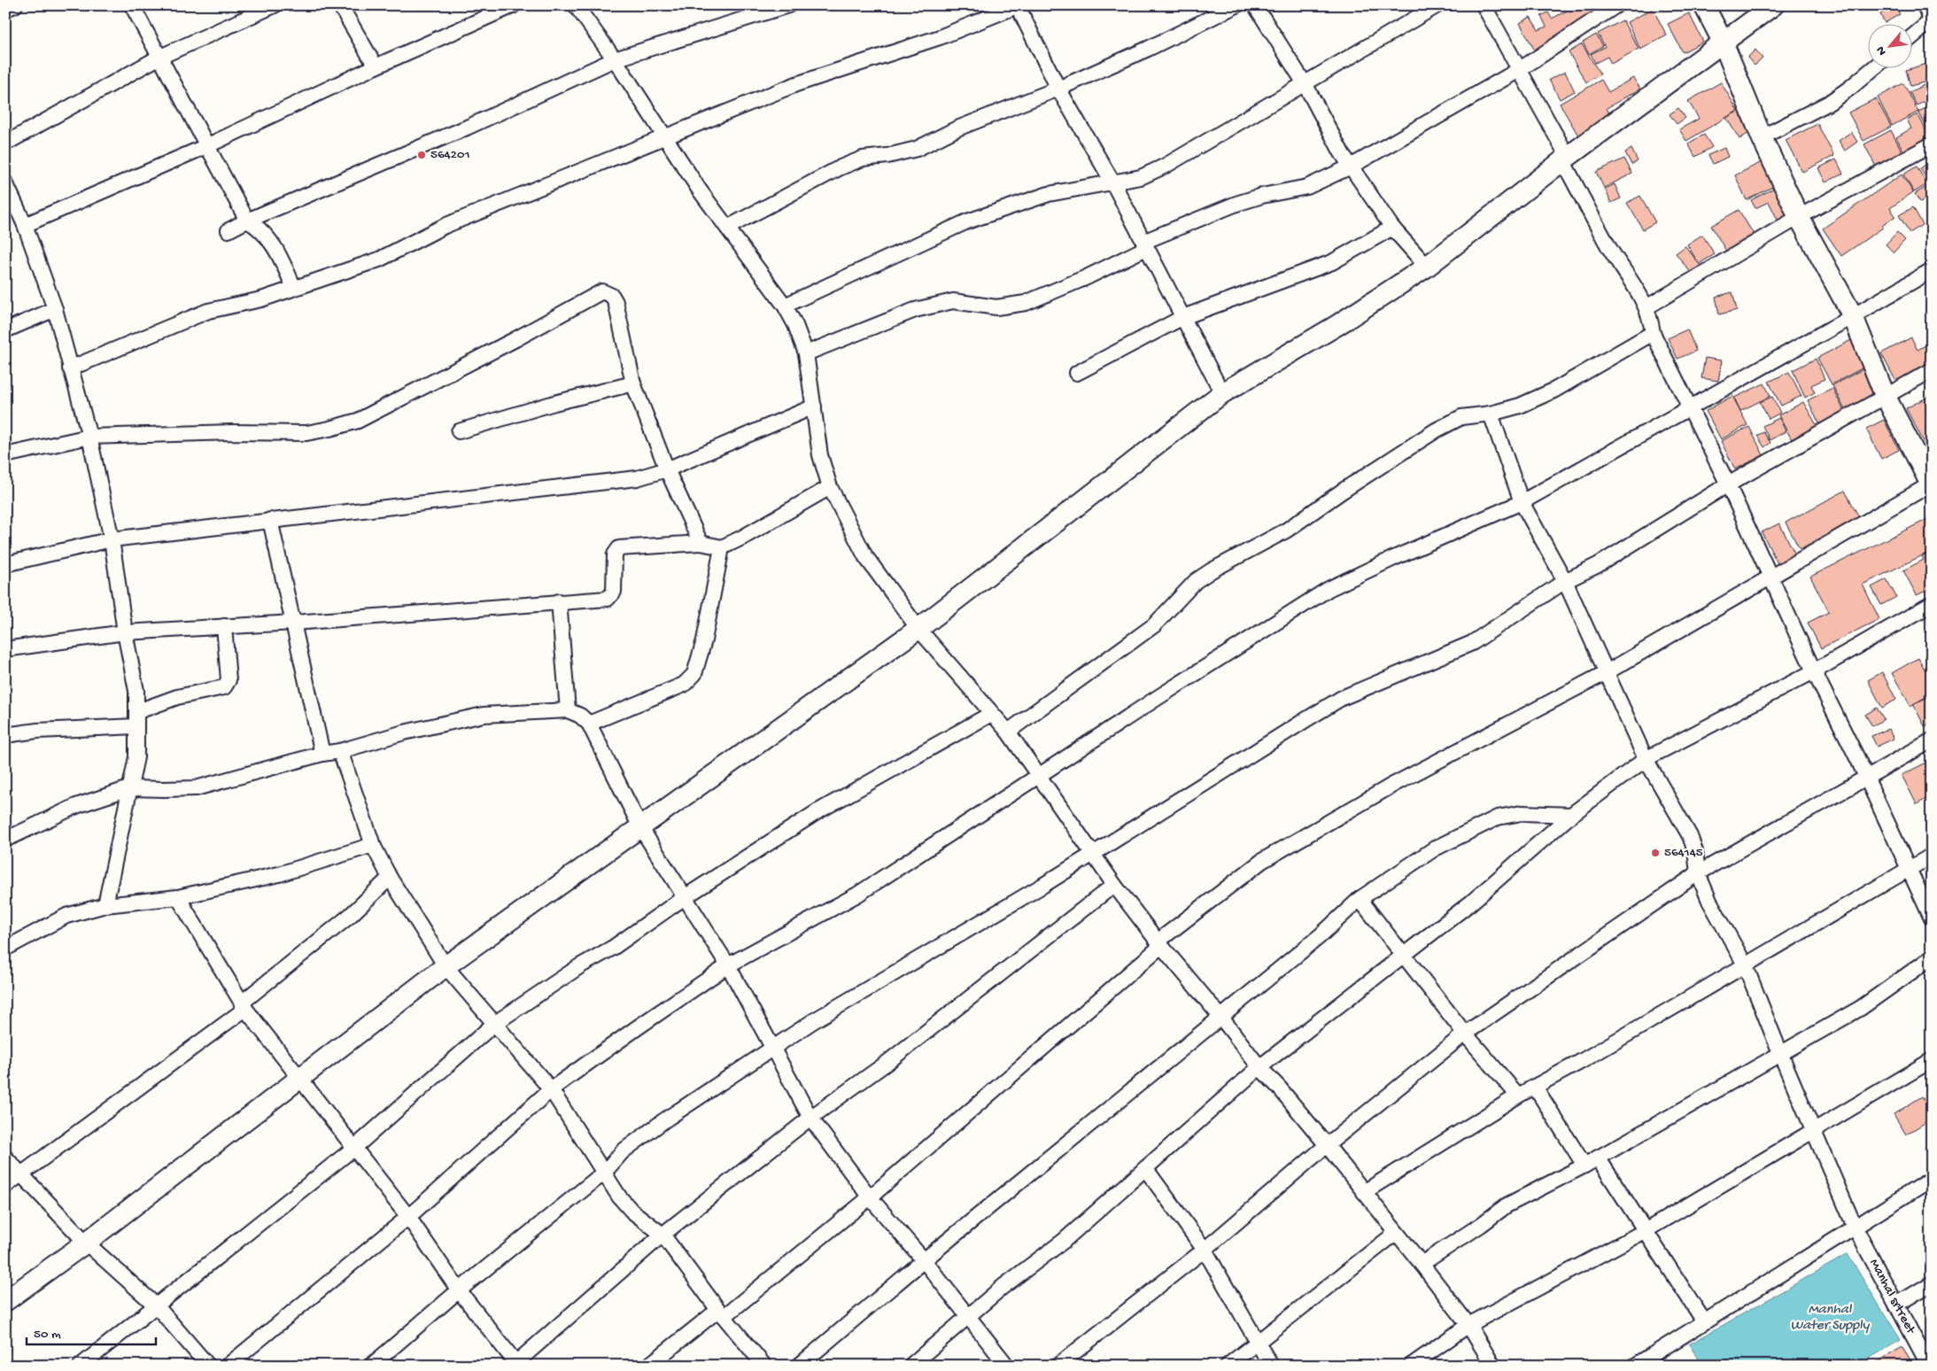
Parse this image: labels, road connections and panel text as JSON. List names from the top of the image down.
{
  "streets": {
    "street": ["Manhal srtreet"]
  },
  "water": ["Manhal Water Supply"],
  "places": ["564201", "564145"],
  "scale_bar": "50 m",
  "north": "bottom left"
}
